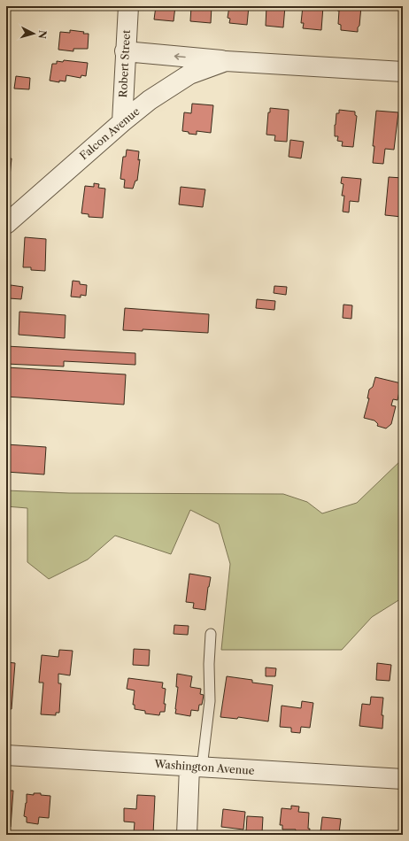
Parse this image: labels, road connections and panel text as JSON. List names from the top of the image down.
{
  "streets": {
    "street": ["Robert Street", "Falcon Avenue", "Washington Avenue"]
  },
  "crossings": [
    ["Robert Street", "Falcon Avenue"]
  ],
  "north": "right"
}
